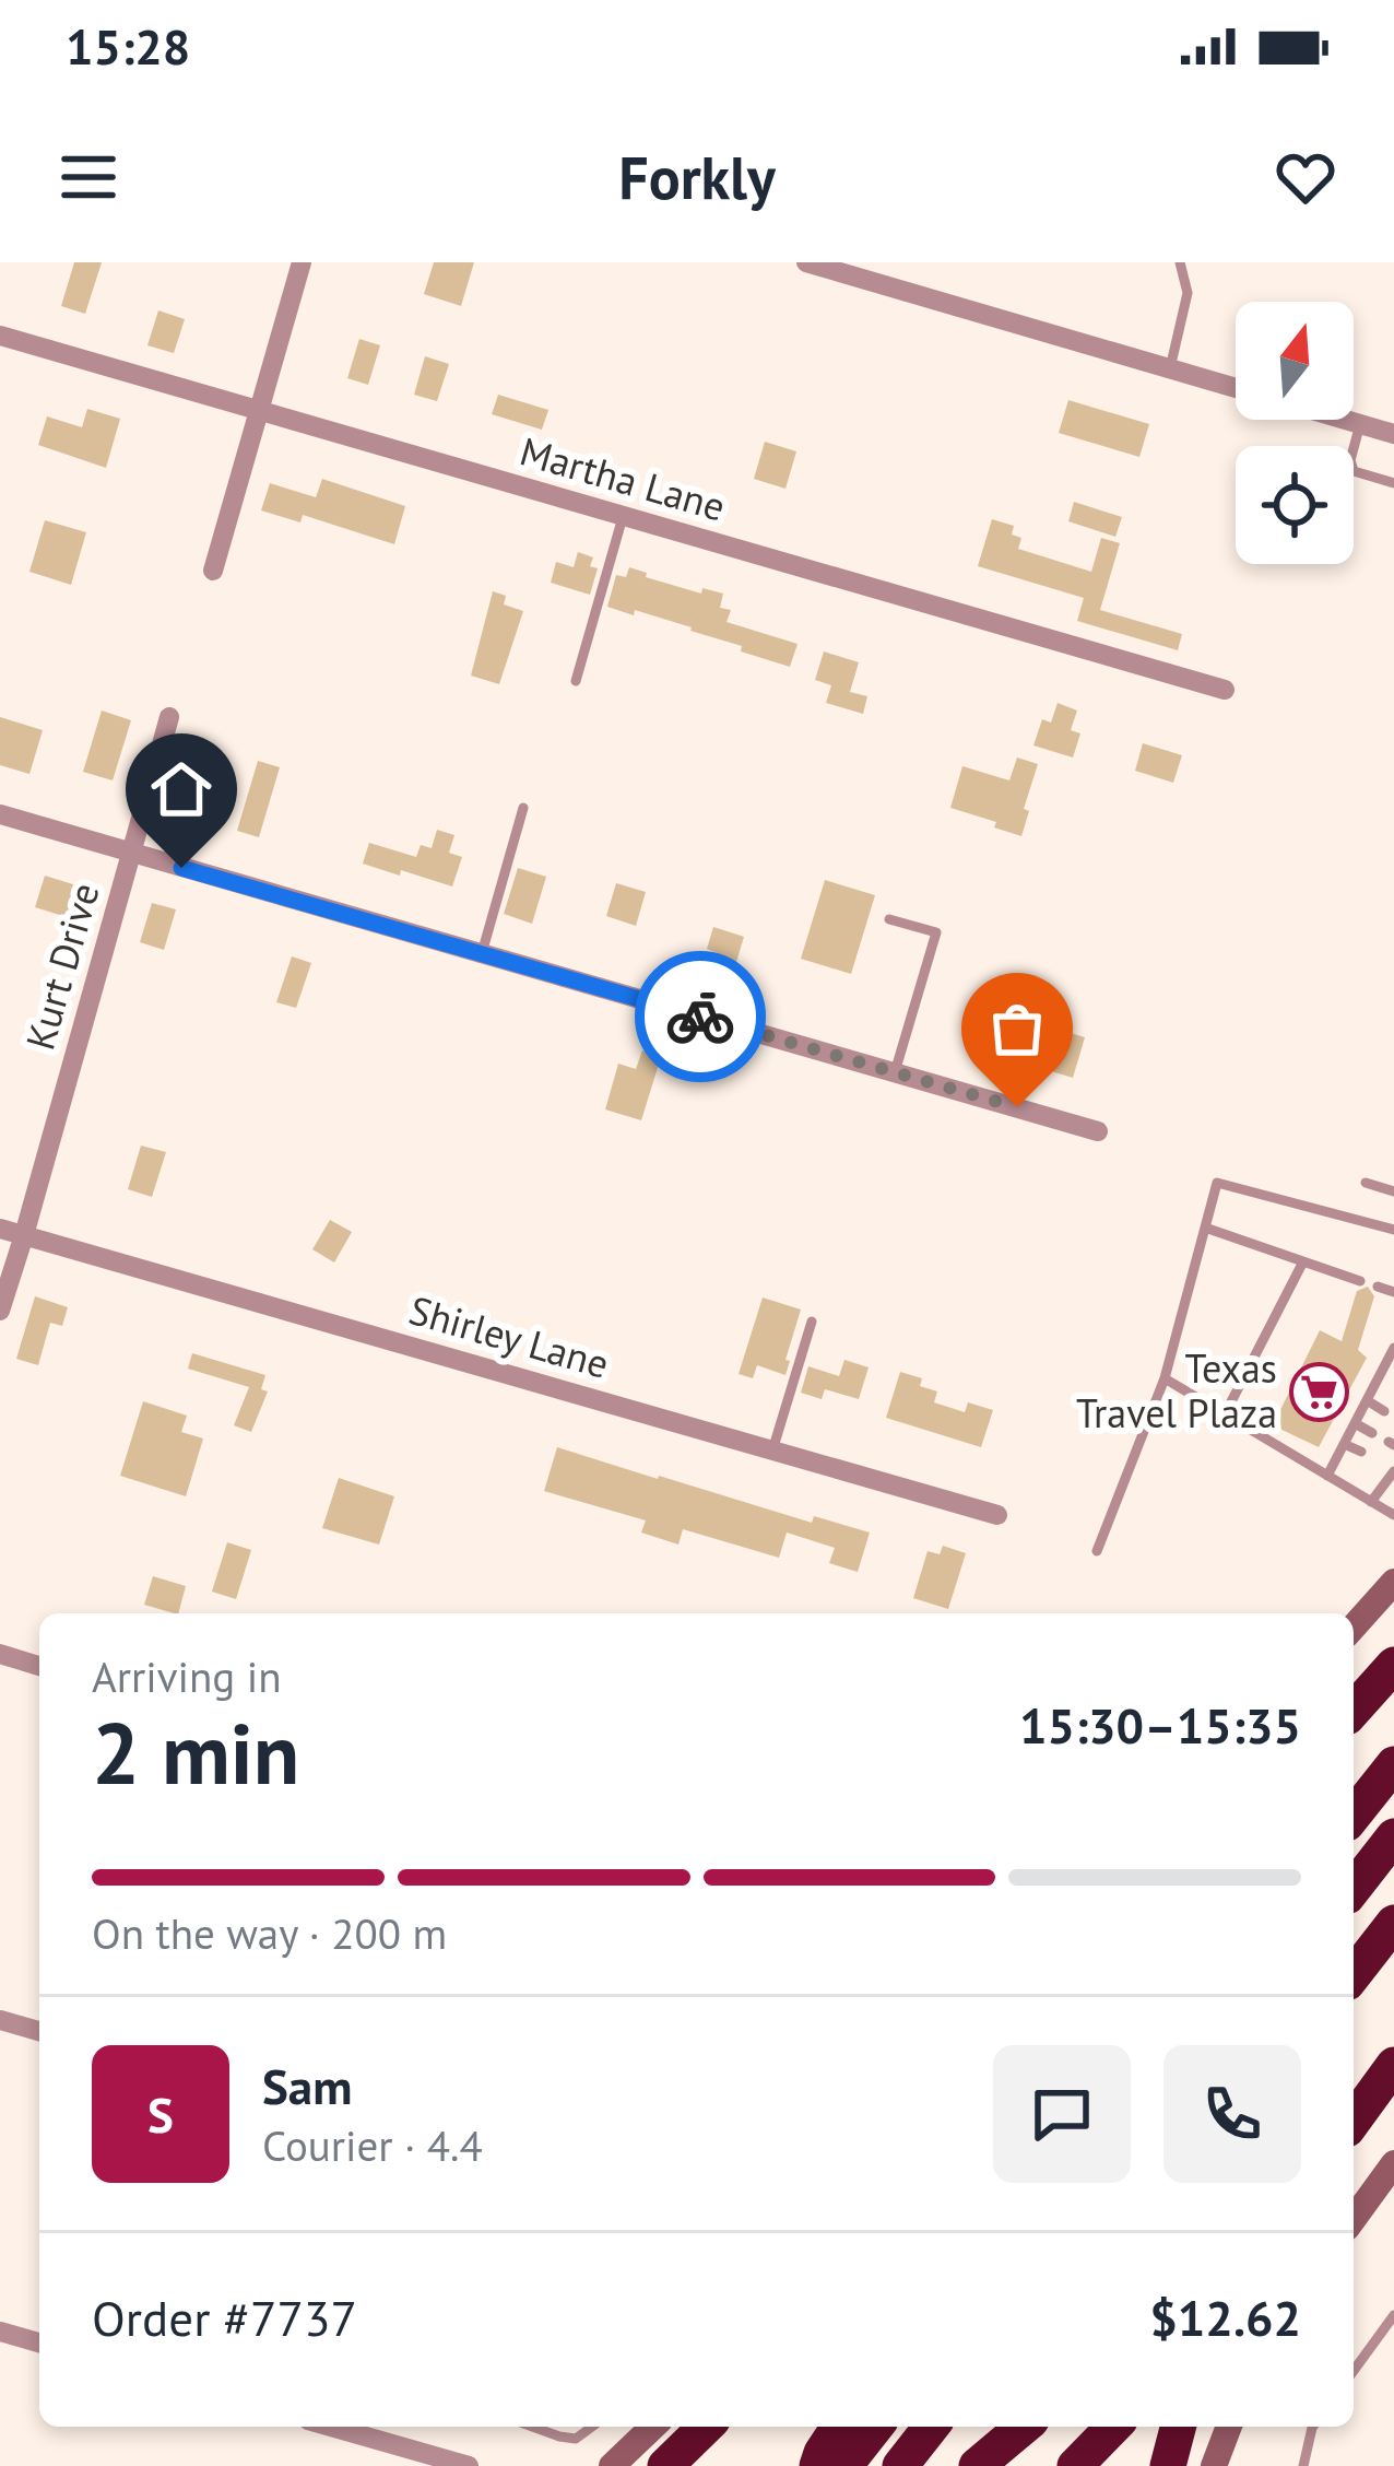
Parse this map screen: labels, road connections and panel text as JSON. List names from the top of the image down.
{
  "streets": {
    "street": ["Martha Lane", "Kurt Drive", "Shirley Lane"]
  },
  "crossings": [
    ["Kurt Drive", "Shirley Lane"]
  ],
  "places": {
    "supermarket": ["Texas Travel Plaza"]
  },
  "north": "top",
  "page": {
    "status": "15:28",
    "header": "Forkly",
    "heading": ["2 min", "Arriving in", "15:30–15:35"],
    "panel": [
      "Sam",
      "Courier · 4.4",
      "Order #7737",
      "$12.62"
    ],
    "bar": "On the way · 200 m",
    "round": "S"
  }
}
